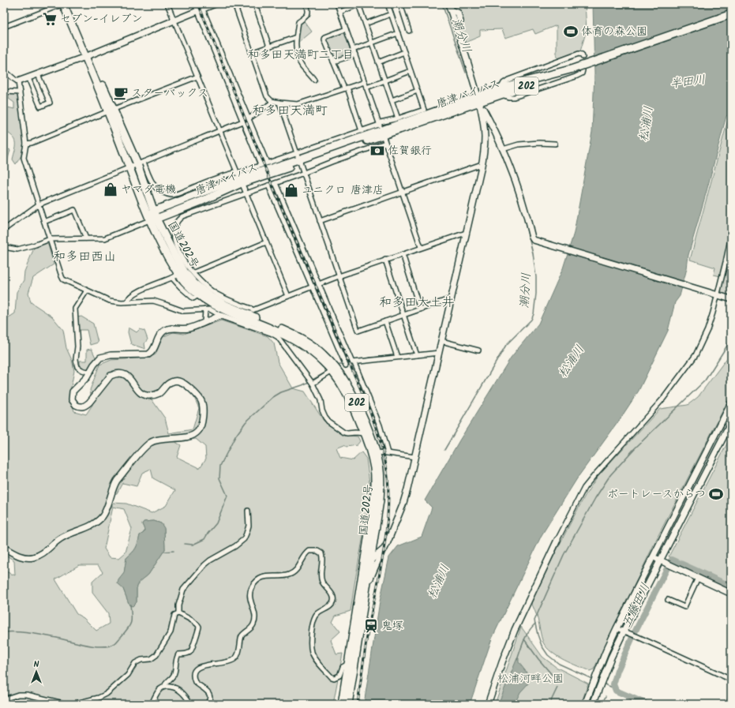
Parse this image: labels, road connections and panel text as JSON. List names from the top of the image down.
{
  "streets": {
    "highway": ["202", "唐津バイパス", "国道202号"]
  },
  "crossings": [
    ["唐津バイパス", "国道202号"]
  ],
  "districts": [
    "和多田天満町二丁目",
    "和多田天満町",
    "和多田西山",
    "和多田大土井"
  ],
  "water": [
    "潮分川",
    "半田川",
    "松浦川",
    "五藤田川"
  ],
  "parks": ["松浦河畔公園"],
  "places": {
    "supermarket": ["セブン-イレブン"],
    "sports": ["体育の森公園", "ボートレースからつ"],
    "cafe": ["スターバックス"],
    "bank": ["佐賀銀行"],
    "shop": ["ヤマダ電機", "ユニクロ 唐津店"],
    "station": ["鬼塚"]
  },
  "north": "top"
}
